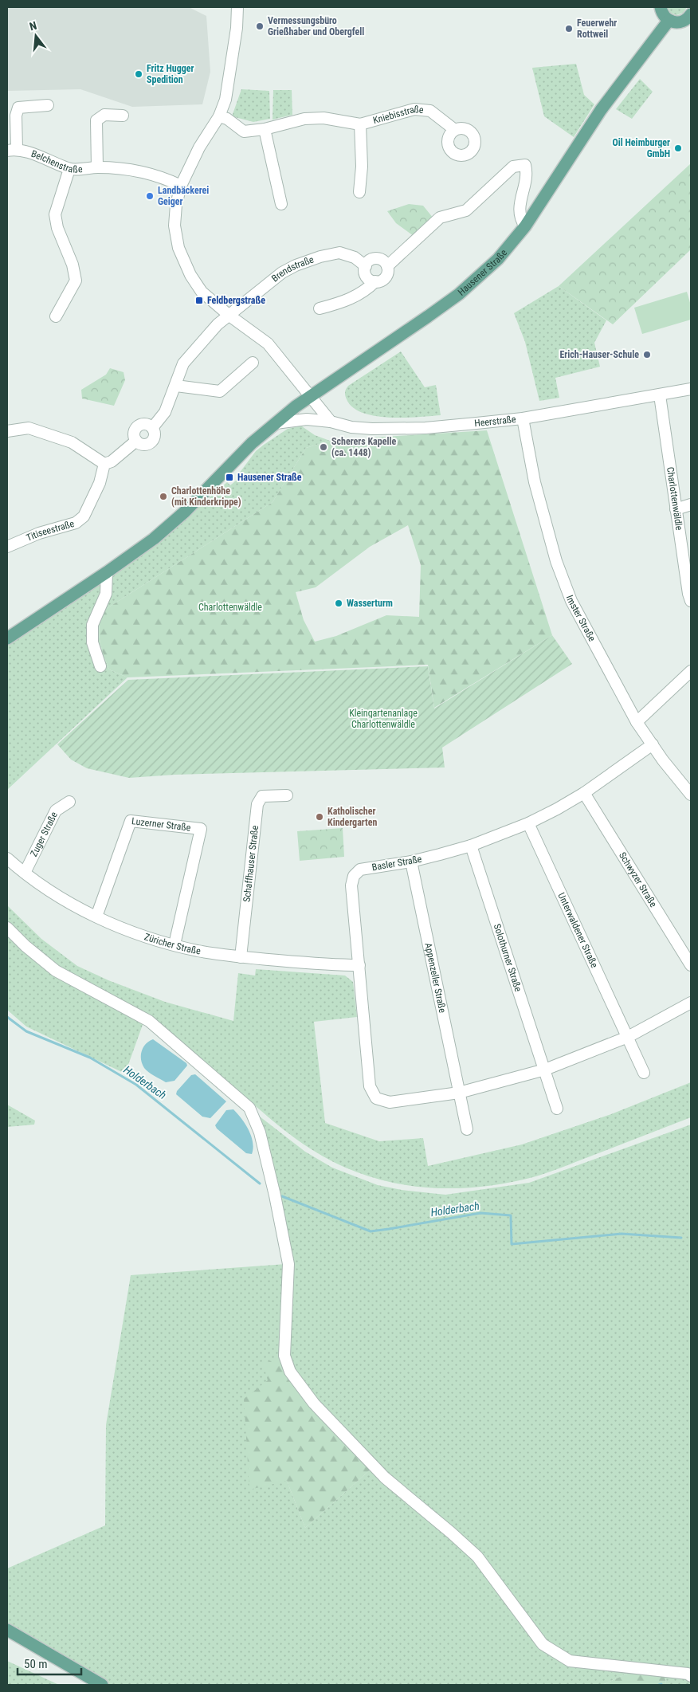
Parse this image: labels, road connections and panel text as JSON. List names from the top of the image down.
{
  "streets": {
    "main road": ["Hausener Straße"],
    "street": [
      "Kniebisstraße",
      "Belchenstraße",
      "Brendstraße",
      "Heerstraße",
      "Charlottenwäldle",
      "Titiseestraße",
      "Imster Straße",
      "Luzerner Straße",
      "Zuger Straße",
      "Basler Straße",
      "Schaffhauser Straße",
      "Schwyzer Straße",
      "Unterwaldener Straße",
      "Züricher Straße",
      "Solothurner Straße",
      "Appenzeller Straße"
    ]
  },
  "crossings": [
    ["Hausener Straße", "Heerstraße"],
    ["Heerstraße", "Charlottenwäldle"],
    ["Heerstraße", "Imster Straße"],
    ["Imster Straße", "Basler Straße"],
    ["Luzerner Straße", "Züricher Straße"],
    ["Zuger Straße", "Züricher Straße"],
    ["Basler Straße", "Schwyzer Straße"],
    ["Basler Straße", "Unterwaldener Straße"],
    ["Basler Straße", "Züricher Straße"],
    ["Basler Straße", "Solothurner Straße"],
    ["Basler Straße", "Appenzeller Straße"],
    ["Schaffhauser Straße", "Züricher Straße"]
  ],
  "water": ["Holderbach"],
  "parks": ["Charlottenwäldle", "Kleingartenanlage Charlottenwäldle"],
  "places": {
    "other": [
      "Vermessungsbüro Grießhaber und Obergfell",
      "Feuerwehr Rottweil",
      "Fritz Hugger Spedition",
      "Oil Heimburger GmbH",
      "Landbäckerei Geiger",
      "Erich-Hauser-Schule",
      "Scherers Kapelle (ca. 1448)",
      "Charlottenhöhe (mit Kinderkrippe)",
      "Wasserturm",
      "Katholischer Kindergarten"
    ],
    "transit": ["Feldbergstraße", "Hausener Straße"]
  },
  "scale_bar": "50 m",
  "north": "top"
}
